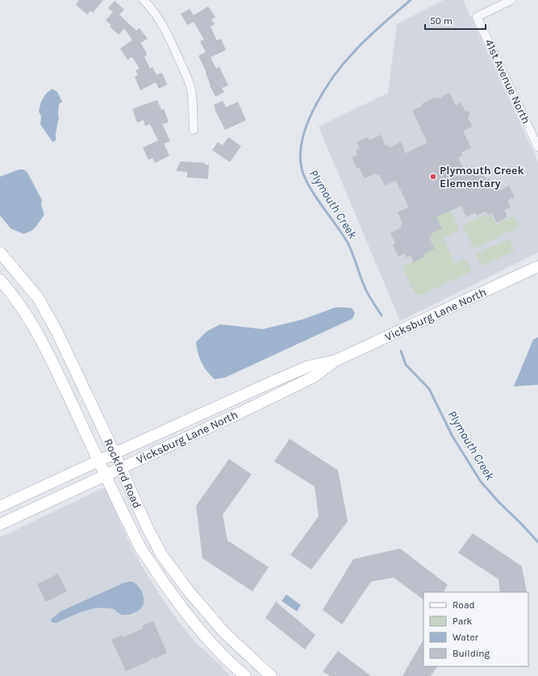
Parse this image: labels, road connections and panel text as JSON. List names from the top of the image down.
{
  "streets": {
    "main road": ["Vicksburg Lane North", "Rockford Road"],
    "street": ["41st Avenue North"]
  },
  "crossings": [
    ["Vicksburg Lane North", "Rockford Road"]
  ],
  "water": ["Plymouth Creek"],
  "places": ["Plymouth Creek Elementary"],
  "legend": [
    "Road",
    "Park",
    "Water",
    "Building"
  ],
  "scale_bar": "50 m"
}
